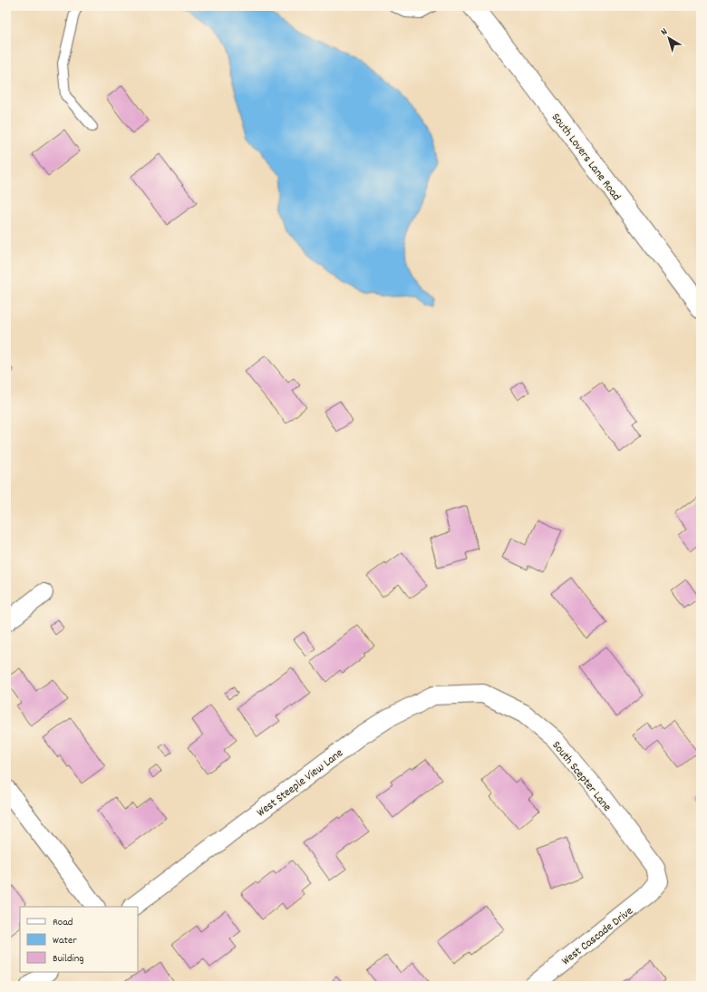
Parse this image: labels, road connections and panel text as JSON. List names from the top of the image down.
{
  "streets": {
    "main road": ["South Lovers Lane Road"],
    "street": ["South Scepter Lane", "West Steeple View Lane", "West Cascade Drive"]
  },
  "crossings": [
    ["South Scepter Lane", "West Steeple View Lane"],
    ["South Scepter Lane", "West Cascade Drive"]
  ],
  "legend": ["Road", "Water", "Building"],
  "north": "top left"
}
